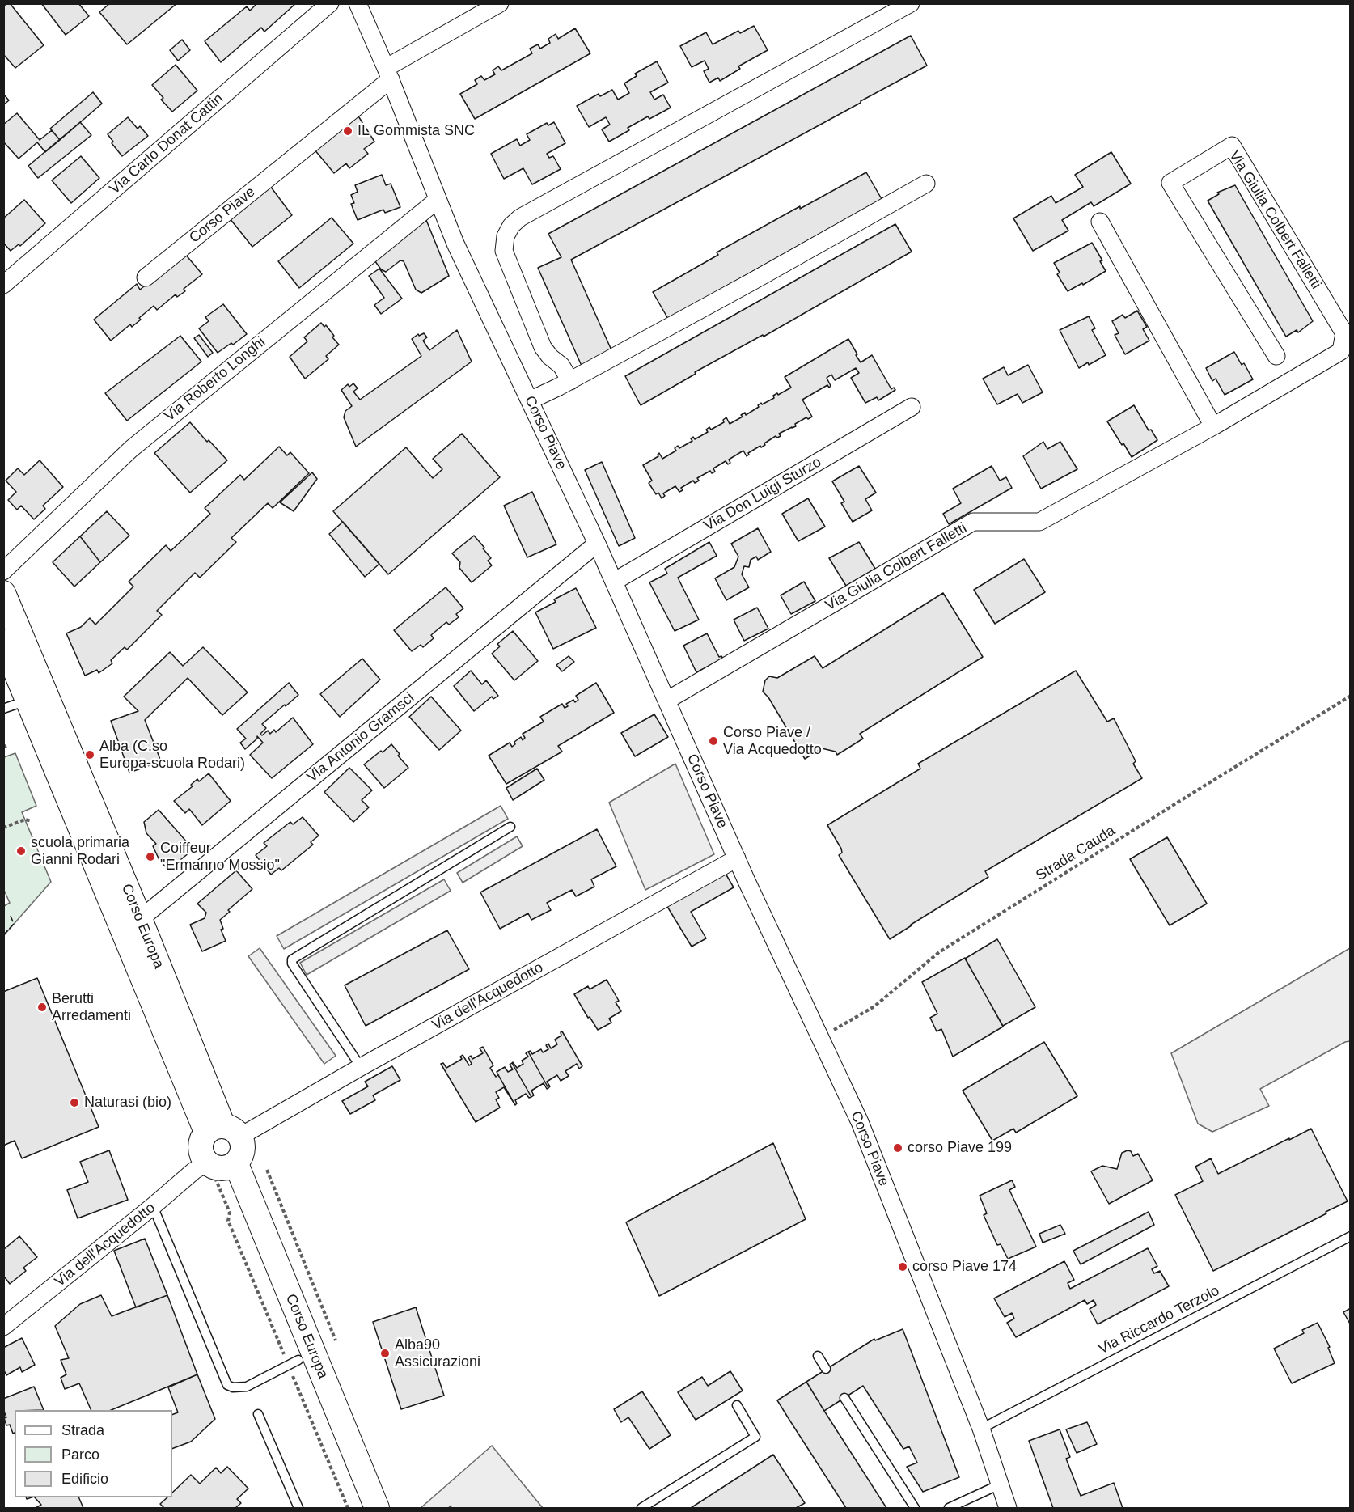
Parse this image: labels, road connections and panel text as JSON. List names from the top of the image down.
{
  "streets": {
    "main road": ["Corso Europa"],
    "street": [
      "Via Carlo Donat Cattin",
      "Corso Piave",
      "Via Giulia Colbert Falletti",
      "Via Roberto Longhi",
      "Via Don Luigi Sturzo",
      "Via Antonio Gramsci",
      "Via dell'Acquedotto"
    ],
    "lane": ["Via Riccardo Terzolo"],
    "path": ["Strada Cauda"]
  },
  "crossings": [
    ["Corso Piave", "Via Giulia Colbert Falletti"],
    ["Corso Piave", "Via Roberto Longhi"],
    ["Corso Piave", "Via Don Luigi Sturzo"],
    ["Corso Piave", "Via Antonio Gramsci"],
    ["Corso Piave", "Strada Cauda"],
    ["Corso Piave", "Via dell'Acquedotto"],
    ["Corso Piave", "Via Riccardo Terzolo"],
    ["Via Antonio Gramsci", "Corso Europa"],
    ["Corso Europa", "Via dell'Acquedotto"]
  ],
  "places": [
    "IL Gommista SNC",
    "Corso Piave / Via Acquedotto",
    "Alba (C.so Europa-scuola Rodari)",
    "scuola primaria Gianni Rodari",
    "Coiffeur \"Ermanno Mossio\"",
    "Berutti Arredamenti",
    "Naturasi (bio)",
    "corso Piave 199",
    "corso Piave 174",
    "Alba90 Assicurazioni"
  ],
  "legend": ["Strada", "Parco", "Edificio"]
}
